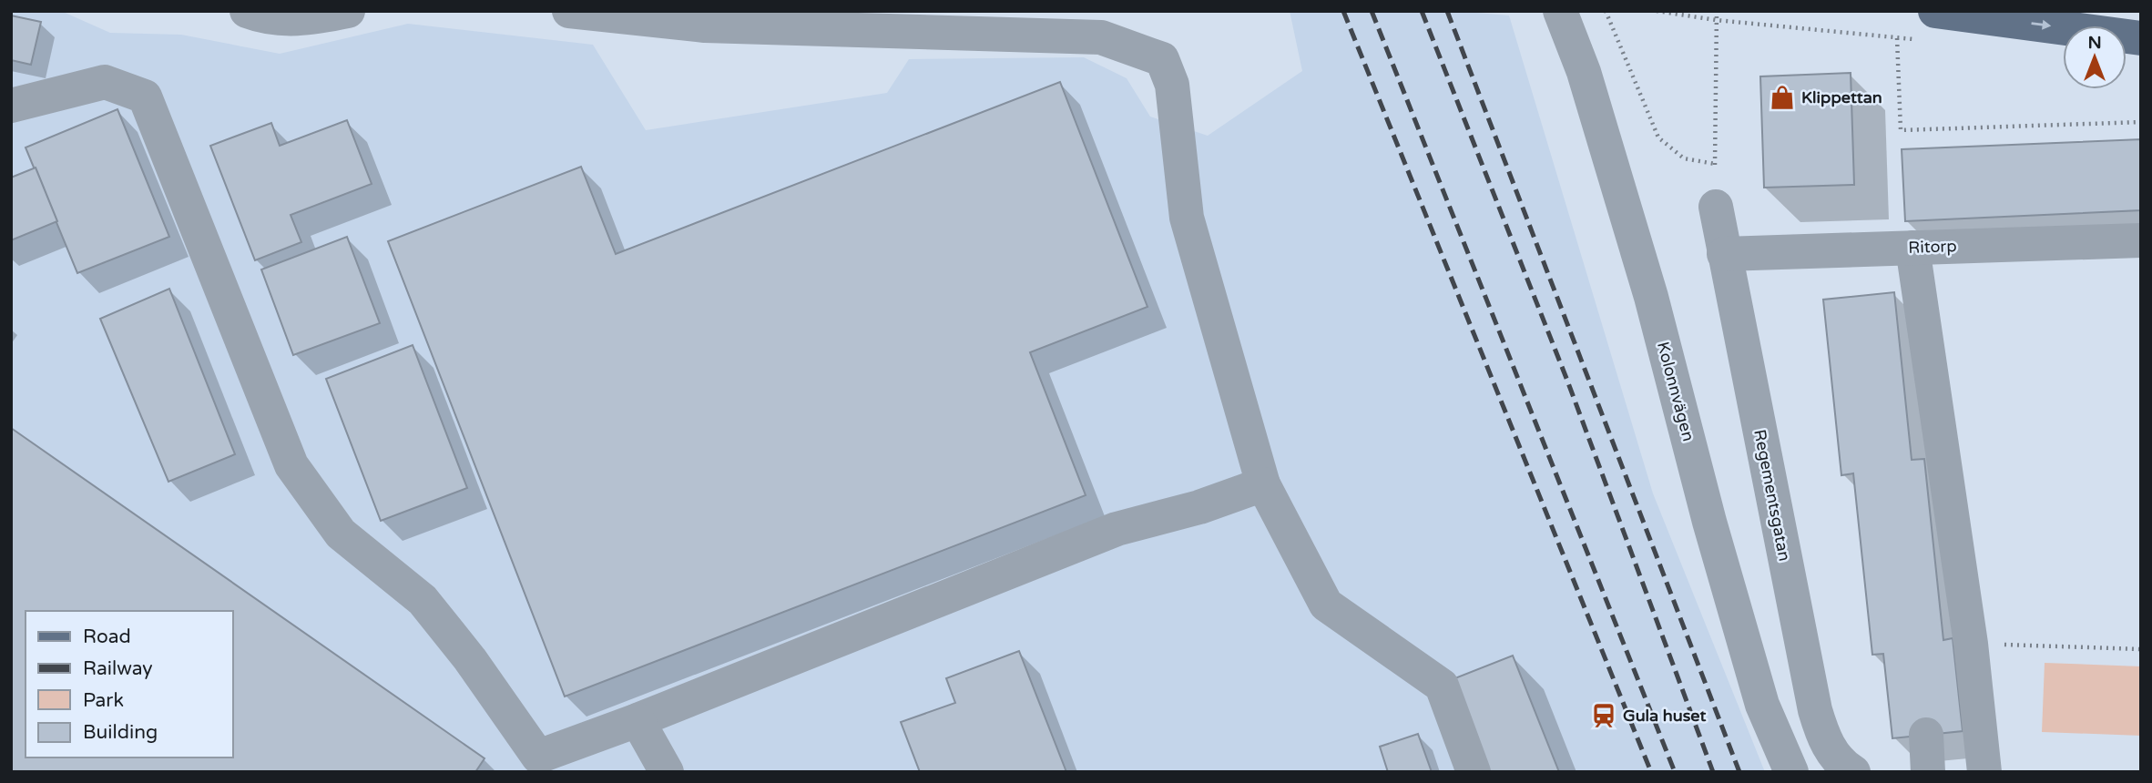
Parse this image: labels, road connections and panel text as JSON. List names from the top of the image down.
{
  "streets": {
    "street": ["Ritorp", "Kolonnvägen", "Regementsgatan"]
  },
  "crossings": [
    ["Ritorp", "Regementsgatan"]
  ],
  "places": {
    "shop": ["Klippettan"],
    "station": ["Gula huset"]
  },
  "legend": [
    "Road",
    "Railway",
    "Park",
    "Building"
  ],
  "north": "top"
}
